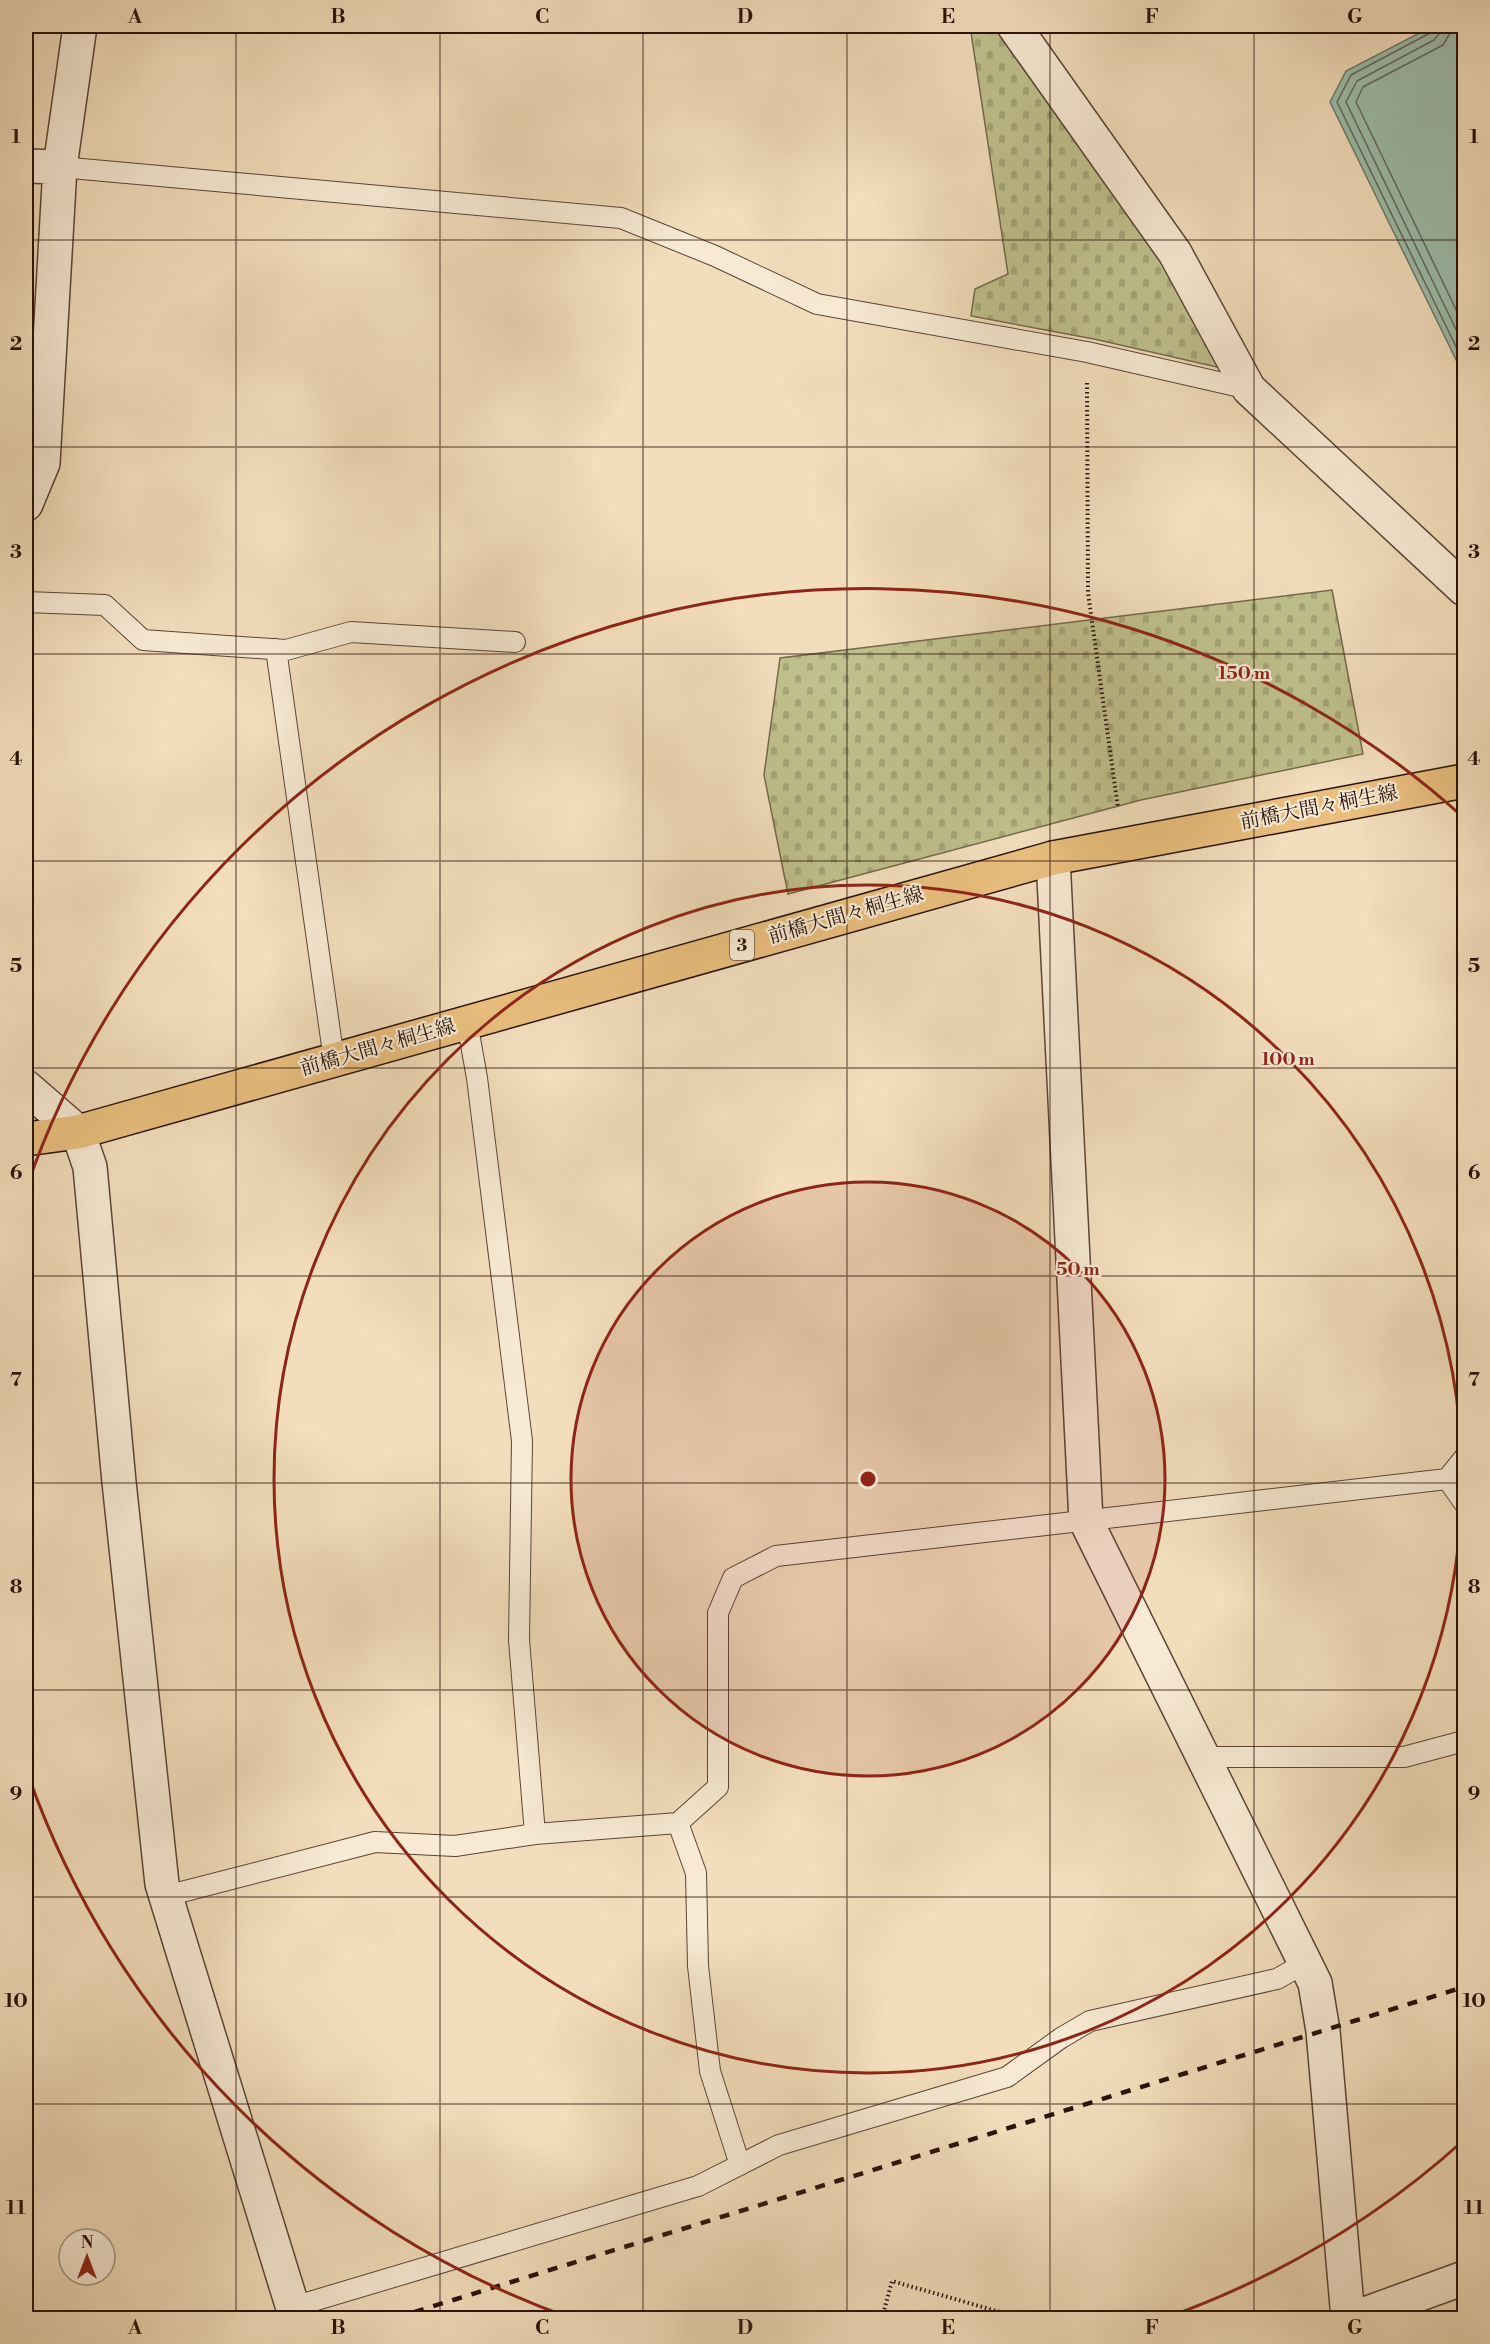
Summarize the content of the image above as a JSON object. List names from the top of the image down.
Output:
{
  "streets": {
    "main road": ["前橋大間々桐生線", "3"]
  },
  "north": "top",
  "grid": {
    "columns": [
      "A",
      "B",
      "C",
      "D",
      "E",
      "F",
      "G"
    ],
    "rows": [
      "1",
      "2",
      "3",
      "4",
      "5",
      "6",
      "7",
      "8",
      "9",
      "10",
      "11"
    ]
  },
  "rings": ["150 m", "100 m", "50 m"]
}
